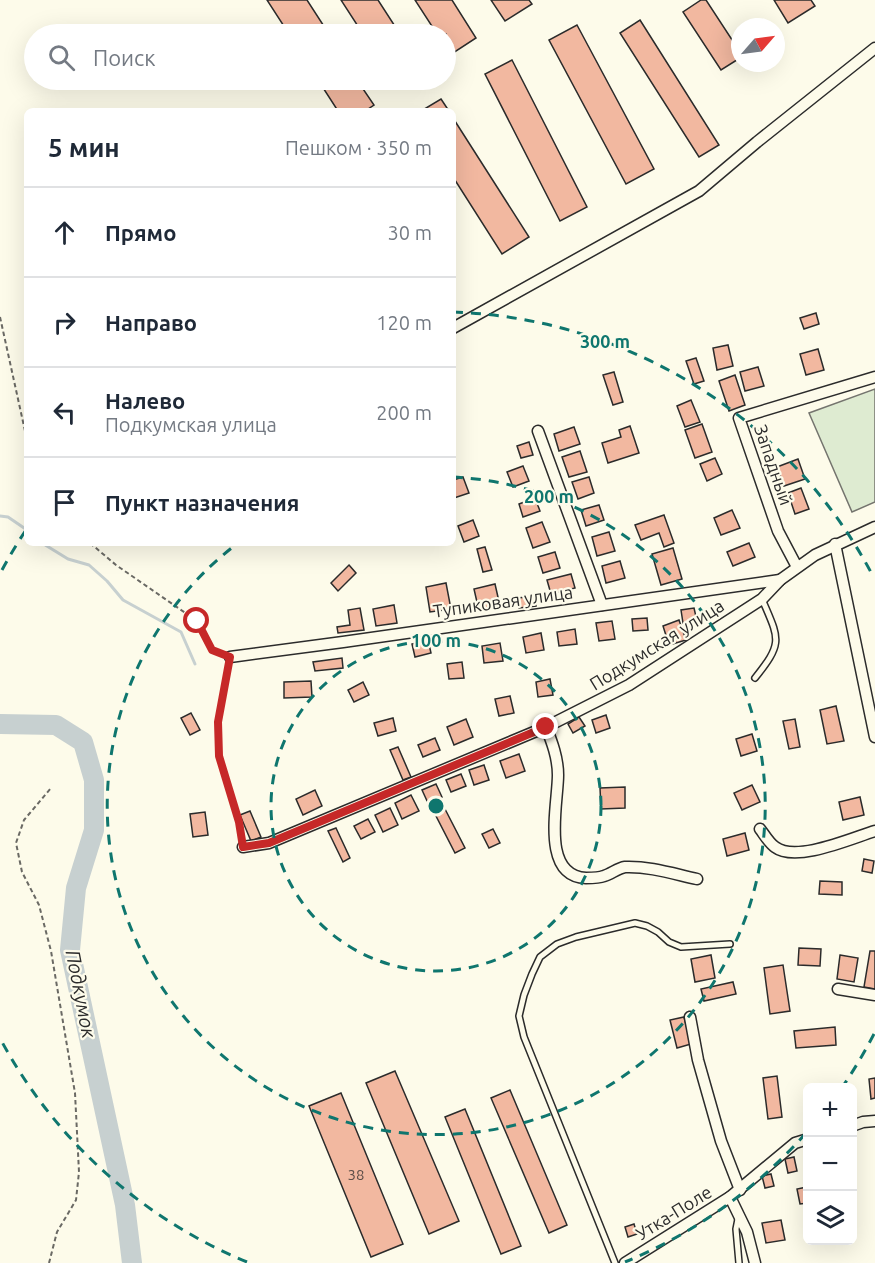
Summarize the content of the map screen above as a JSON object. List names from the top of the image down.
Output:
{
  "streets": {
    "street": [
      "Западный",
      "Тупиковая улица",
      "Подкумская улица",
      "Утка-Поле"
    ]
  },
  "crossings": [
    ["Западный", "Подкумская улица"],
    ["Тупиковая улица", "Подкумская улица"]
  ],
  "water": ["Подкумок"],
  "house_numbers": ["38"],
  "north": "top right",
  "page": {
    "search": "Поиск",
    "heading": ["5 мин", "Пешком · 350 m"],
    "list": [
      ["Прямо", "30 m"],
      ["Направо", "120 m"],
      ["Налево", "Подкумская улица", "200 m"],
      "Пункт назначения"
    ],
    "map_buttons": ["+", "−"]
  },
  "rings": ["300 m", "200 m", "100 m"]
}
